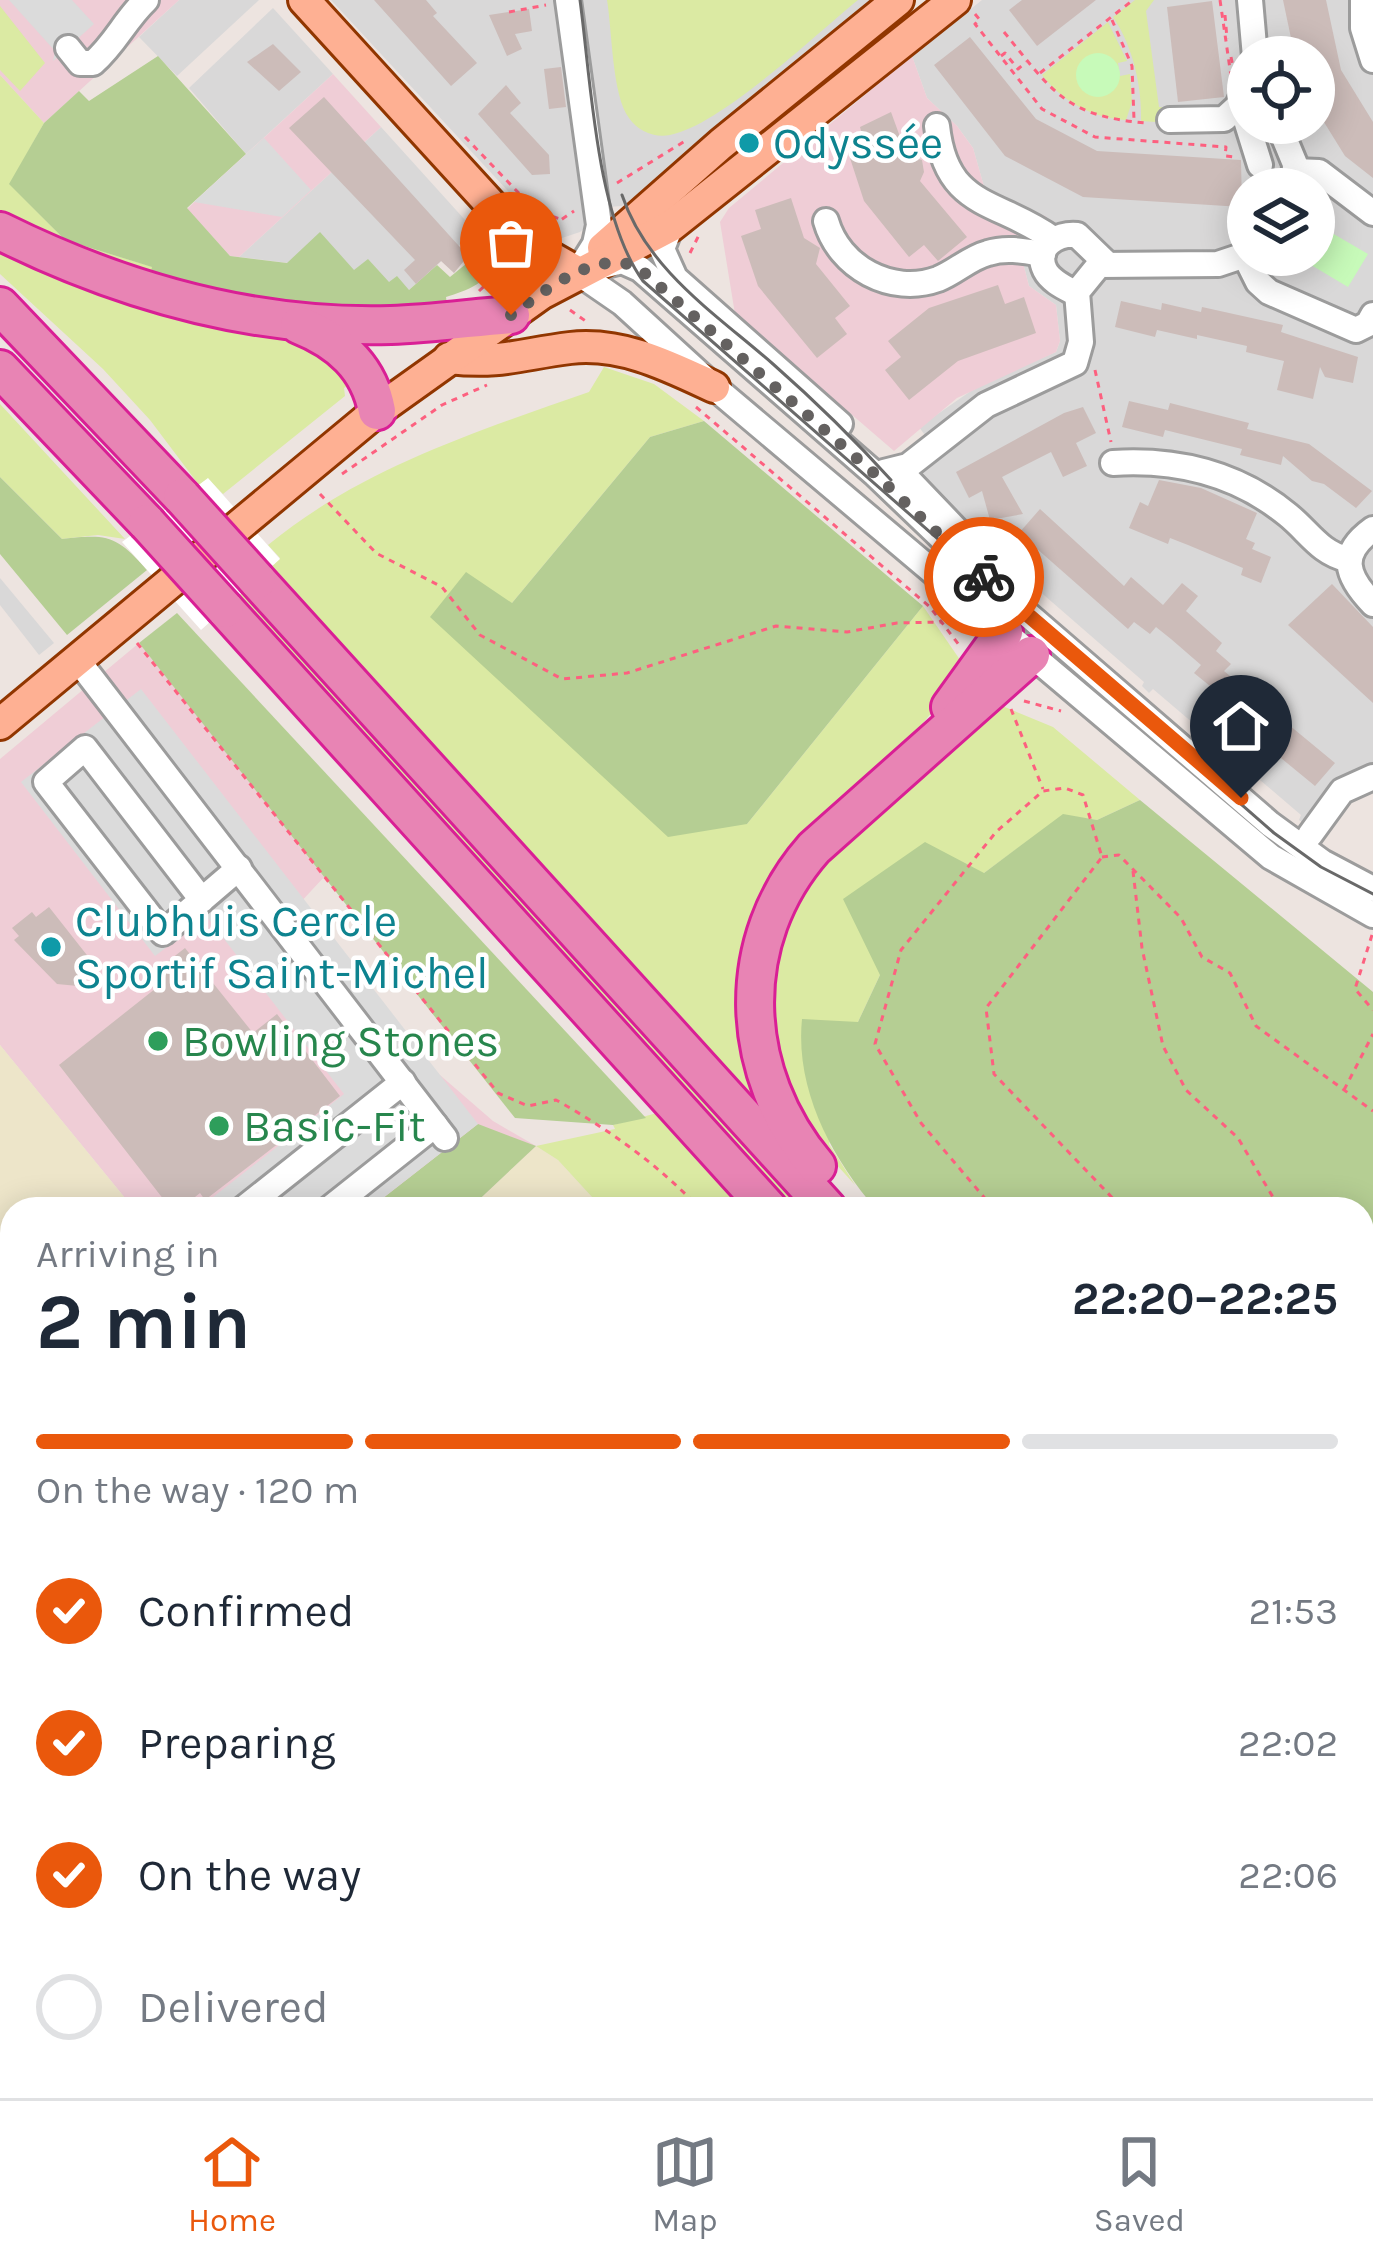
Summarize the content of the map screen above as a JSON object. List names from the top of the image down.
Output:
{
  "places": [
    "Odyssée",
    "Clubhuis Cercle Sportif Saint-Michel",
    "Bowling Stones",
    "Basic-Fit"
  ],
  "page": {
    "heading": ["2 min", "Arriving in", "22:20–22:25"],
    "bar": "On the way · 120 m",
    "list": [
      ["Confirmed", "21:53"],
      ["Preparing", "22:02"],
      ["On the way", "22:06"],
      "Delivered"
    ],
    "tabs": ["Home", "Map", "Saved"]
  }
}
